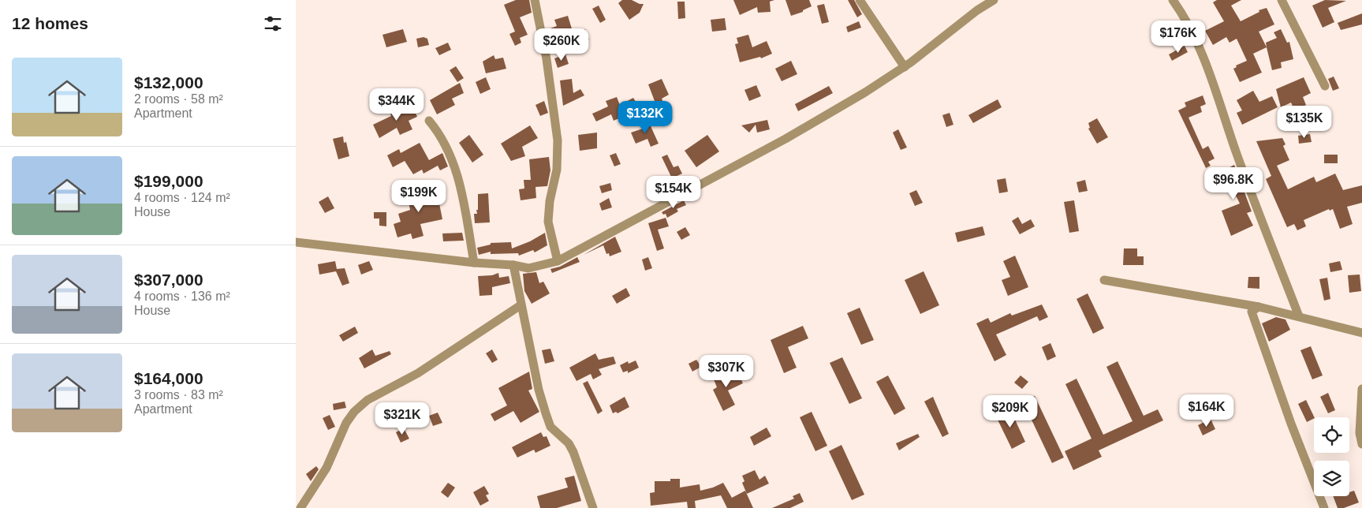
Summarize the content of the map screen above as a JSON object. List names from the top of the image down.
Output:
{
  "page": {
    "heading": "12 homes",
    "price": [
      "$176K",
      "$260K",
      "$344K",
      "$132K",
      "$135K",
      "$96.8K",
      "$154K",
      "$199K",
      "$307K",
      "$164K",
      "$209K",
      "$321K"
    ],
    "list": [
      {
        "name": "$132,000",
        "note": "2 rooms · 58 m² · Apartment"
      },
      {
        "name": "$199,000",
        "note": "4 rooms · 124 m² · House"
      },
      {
        "name": "$307,000",
        "note": "4 rooms · 136 m² · House"
      },
      {
        "name": "$164,000",
        "note": "3 rooms · 83 m² · Apartment"
      }
    ]
  }
}
